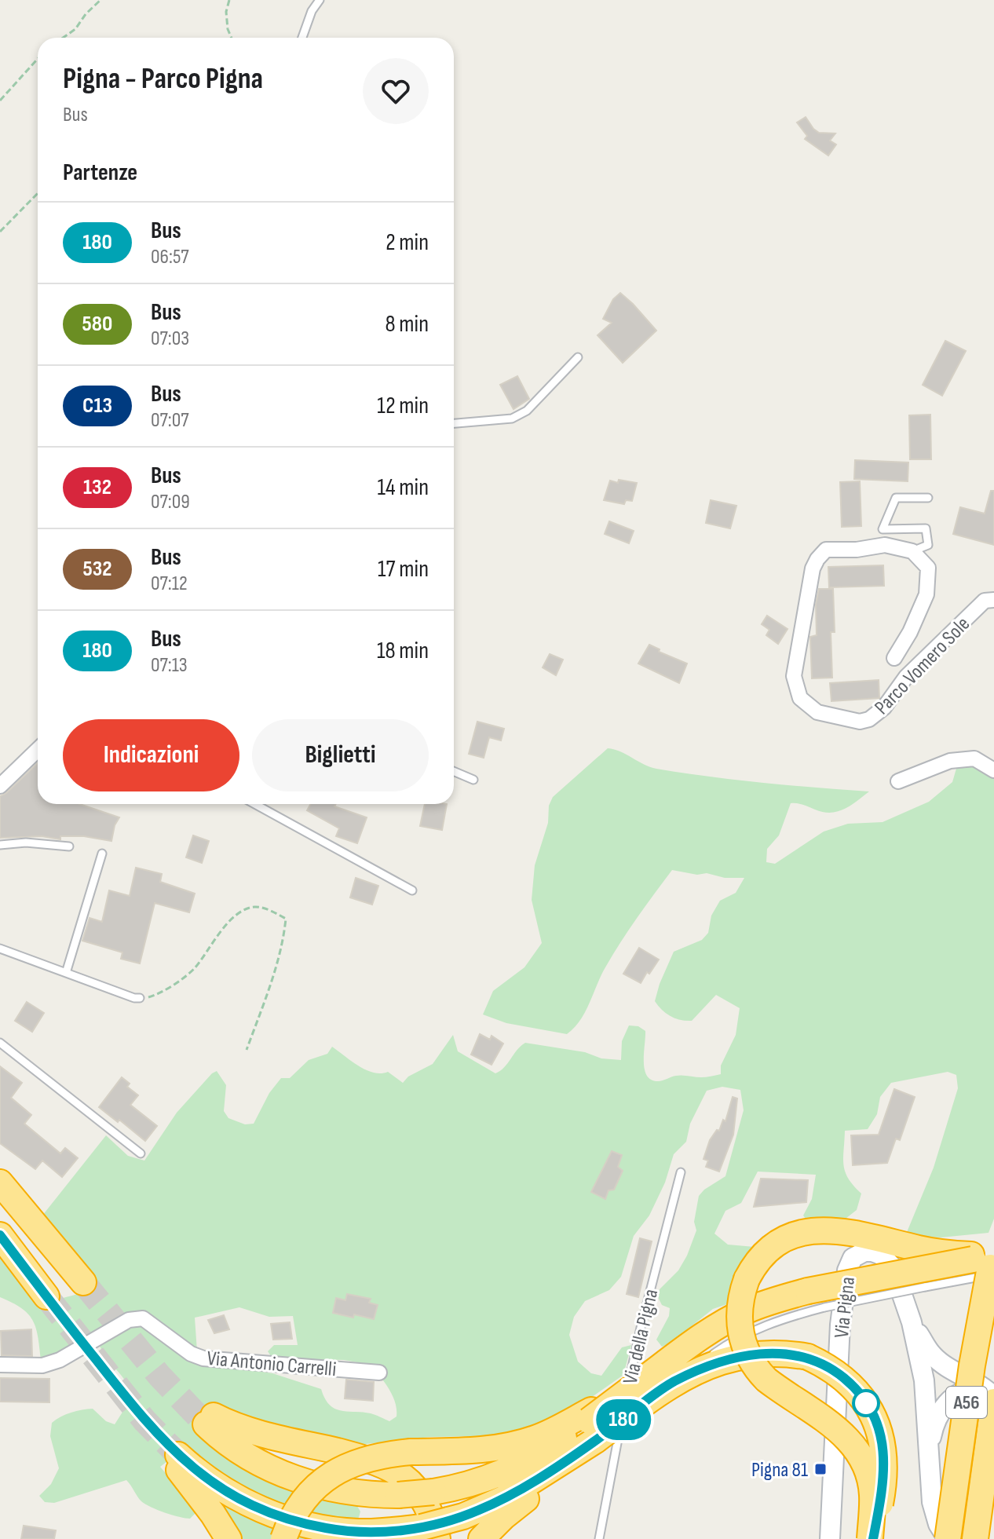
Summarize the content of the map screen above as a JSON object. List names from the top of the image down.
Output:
{
  "streets": {
    "highway": ["A56"],
    "main road": ["Via Pigna"],
    "street": ["Parco Vomero Sole", "Via Antonio Carrelli"],
    "lane": ["Via della Pigna"]
  },
  "crossings": [
    ["Via Pigna", "A56"]
  ],
  "places": {
    "transit": ["Pigna 81"]
  },
  "lines": ["bus line 180"],
  "page": {
    "on_map": "180",
    "heading": [
      ["Pigna - Parco Pigna", "Bus"],
      "Partenze"
    ],
    "list": [
      {
        "mark": "180",
        "name": "Bus",
        "note": "06:57",
        "value": "2 min"
      },
      {
        "mark": "580",
        "name": "Bus",
        "note": "07:03",
        "value": "8 min"
      },
      {
        "mark": "C13",
        "name": "Bus",
        "note": "07:07",
        "value": "12 min"
      },
      {
        "mark": "132",
        "name": "Bus",
        "note": "07:09",
        "value": "14 min"
      },
      {
        "mark": "532",
        "name": "Bus",
        "note": "07:12",
        "value": "17 min"
      },
      {
        "mark": "180",
        "name": "Bus",
        "note": "07:13",
        "value": "18 min"
      }
    ],
    "buttons": ["Indicazioni", "Biglietti"]
  }
}
